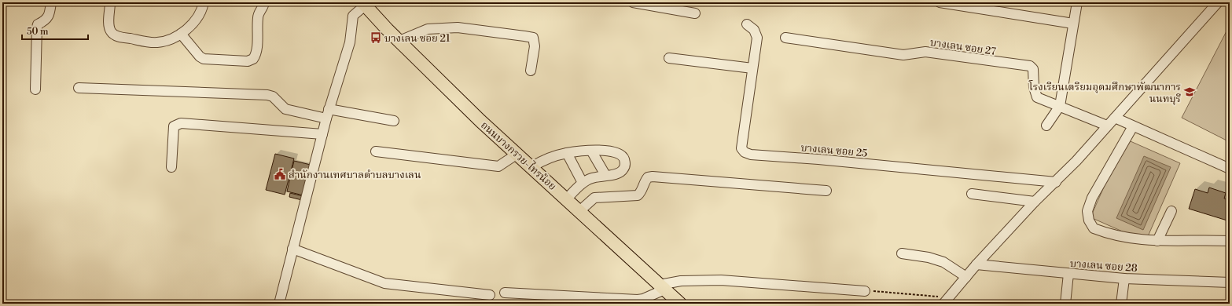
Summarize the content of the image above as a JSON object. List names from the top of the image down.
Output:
{
  "streets": {
    "main road": ["ถนนบางกรวย-ไทรน้อย"],
    "street": ["บางเลน ซอย 27", "บางเลน ซอย 25", "บางเลน ซอย 28"]
  },
  "places": {
    "bus stop": ["บางเลน ซอย 21"],
    "school or university": ["โรงเรียนเตรียมอุดมศึกษาพัฒนาการ นนทบุรี"],
    "public building": ["สำนักงานเทศบาลตำบลบางเลน"]
  },
  "scale_bar": "50 m"
}
